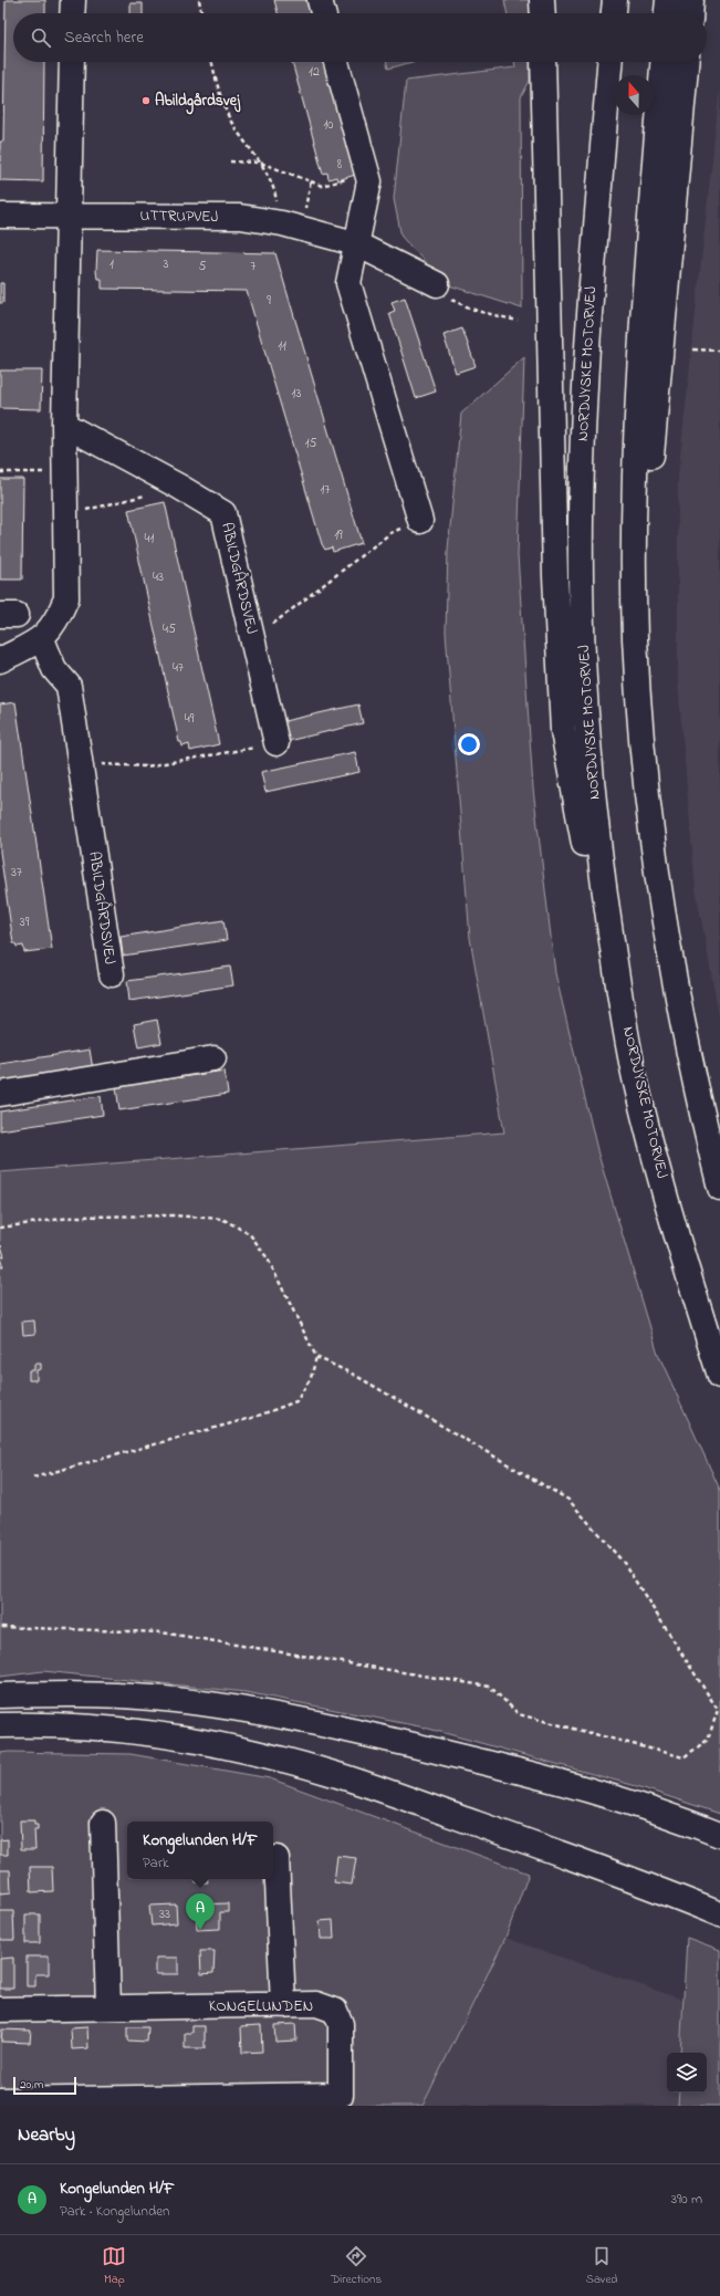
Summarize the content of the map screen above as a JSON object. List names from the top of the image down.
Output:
{
  "streets": {
    "main road": [
      "UTTRUPVEJ",
      "NORDJYSKE MOTORVEJ",
      "ABILDGÅRDSVEJ",
      "KONGELUNDEN"
    ]
  },
  "places": ["Abildgårdsvej"],
  "house_numbers": [
    "12",
    "10",
    "8",
    "1",
    "3",
    "5",
    "7",
    "9",
    "11",
    "13",
    "15",
    "17",
    "19",
    "41",
    "43",
    "45",
    "47",
    "49",
    "37",
    "39",
    "33"
  ],
  "scale_bar": "20 m",
  "north": "top",
  "page": {
    "search": "Search here",
    "popup": ["Kongelunden H/F", "Park"],
    "pins": "A",
    "scale": "20 m",
    "heading": "Nearby",
    "list": [
      {
        "mark": "A",
        "name": "Kongelunden H/F",
        "note": "Park · Kongelunden",
        "value": "390 m"
      }
    ],
    "nav": ["Map", "Directions", "Saved"]
  }
}
